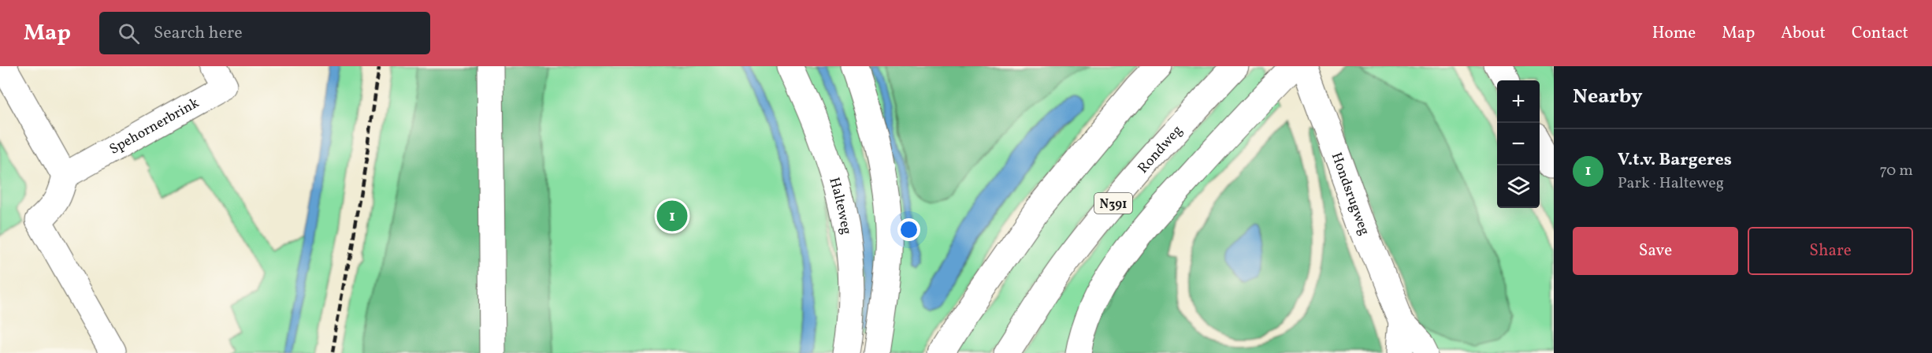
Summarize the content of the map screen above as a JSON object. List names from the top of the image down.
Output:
{
  "streets": {
    "main road": [
      "Spehornerbrink",
      "Rondweg",
      "Hondsrugweg",
      "N391",
      "Halteweg"
    ]
  },
  "page": {
    "header": "Map",
    "search": "Search here",
    "nav": [
      "Home",
      "Map",
      "About",
      "Contact"
    ],
    "heading": "Nearby",
    "map_buttons": ["+", "−"],
    "list": [
      {
        "mark": "1",
        "name": "V.t.v. Bargeres",
        "note": "Park · Halteweg",
        "value": "70 m"
      }
    ],
    "pins": "1",
    "buttons": ["Save", "Share"]
  }
}
